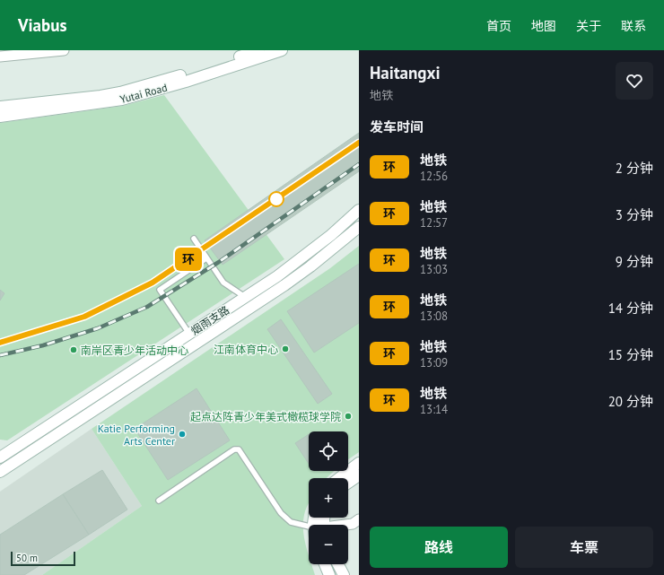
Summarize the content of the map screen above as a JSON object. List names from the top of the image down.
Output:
{
  "streets": {
    "main road": ["Yutai Road", "烟雨支路"]
  },
  "places": [
    "江南体育中心",
    "南岸区青少年活动中心",
    "起点达阵青少年美式橄榄球学院",
    "Katie Performing Arts Center"
  ],
  "lines": ["metro line 环"],
  "scale_bar": "50 m",
  "page": {
    "header": "Viabus",
    "nav": [
      "首页",
      "地图",
      "关于",
      "联系"
    ],
    "on_map": "环",
    "heading": [
      ["Haitangxi", "地铁"],
      "发车时间"
    ],
    "list": [
      {
        "mark": "环",
        "name": "地铁",
        "note": "12:56",
        "value": "2 分钟"
      },
      {
        "mark": "环",
        "name": "地铁",
        "note": "12:57",
        "value": "3 分钟"
      },
      {
        "mark": "环",
        "name": "地铁",
        "note": "13:03",
        "value": "9 分钟"
      },
      {
        "mark": "环",
        "name": "地铁",
        "note": "13:08",
        "value": "14 分钟"
      },
      {
        "mark": "环",
        "name": "地铁",
        "note": "13:09",
        "value": "15 分钟"
      },
      {
        "mark": "环",
        "name": "地铁",
        "note": "13:14",
        "value": "20 分钟"
      }
    ],
    "map_buttons": ["+", "−"],
    "buttons": ["路线", "车票"],
    "scale": "50 m"
  }
}
